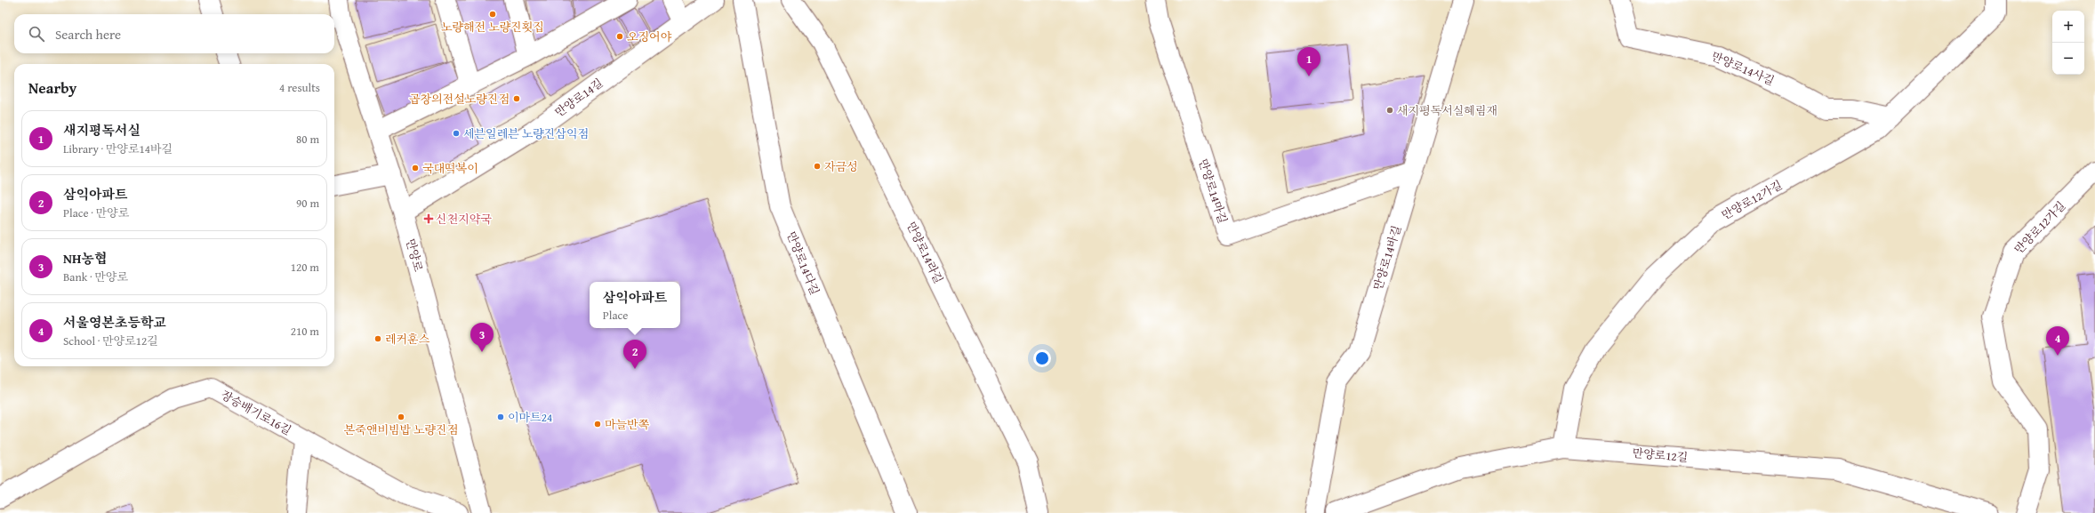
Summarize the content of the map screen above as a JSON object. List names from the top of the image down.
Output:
{
  "streets": {
    "street": [
      "만양로14사길",
      "만양로14길",
      "만양로14마길",
      "만양로12가길",
      "만양로14라길",
      "만양로",
      "만양로14바길",
      "만양로14다길",
      "장승배기로16길",
      "만양로12길"
    ]
  },
  "crossings": [
    ["만양로14사길", "만양로12가길"],
    ["만양로14길", "만양로"],
    ["만양로14마길", "만양로14바길"],
    ["만양로12가길", "만양로12길"]
  ],
  "places": {
    "other": [
      "노량해전 노량진횟집",
      "오징어야",
      "곱창의전설노량진점",
      "새지평독서실혜림재",
      "세븐일레븐 노량진삼익점",
      "자금성",
      "국대떡복이",
      "레커훈스",
      "본죽앤비빔밥 노량진점",
      "이마트24",
      "마늘반쪽"
    ],
    "health": ["신천지약국"]
  },
  "page": {
    "map_buttons": ["+", "−"],
    "search": "Search here",
    "pins": [
      "1",
      "3",
      "4",
      "2"
    ],
    "heading": ["Nearby", "4 results"],
    "list": [
      {
        "mark": "1",
        "name": "새지평독서실",
        "note": "Library · 만양로14바길",
        "value": "80 m"
      },
      {
        "mark": "2",
        "name": "삼익아파트",
        "note": "Place · 만양로",
        "value": "90 m"
      },
      {
        "mark": "3",
        "name": "NH농협",
        "note": "Bank · 만양로",
        "value": "120 m"
      },
      {
        "mark": "4",
        "name": "서울영본초등학교",
        "note": "School · 만양로12길",
        "value": "210 m"
      }
    ],
    "popup": ["삼익아파트", "Place"]
  }
}
